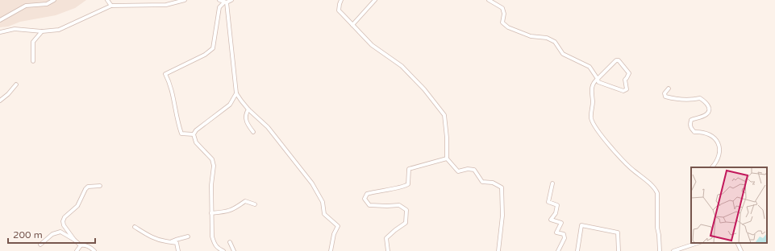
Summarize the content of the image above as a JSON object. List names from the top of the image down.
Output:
{
  "scale_bar": "200 m"
}
